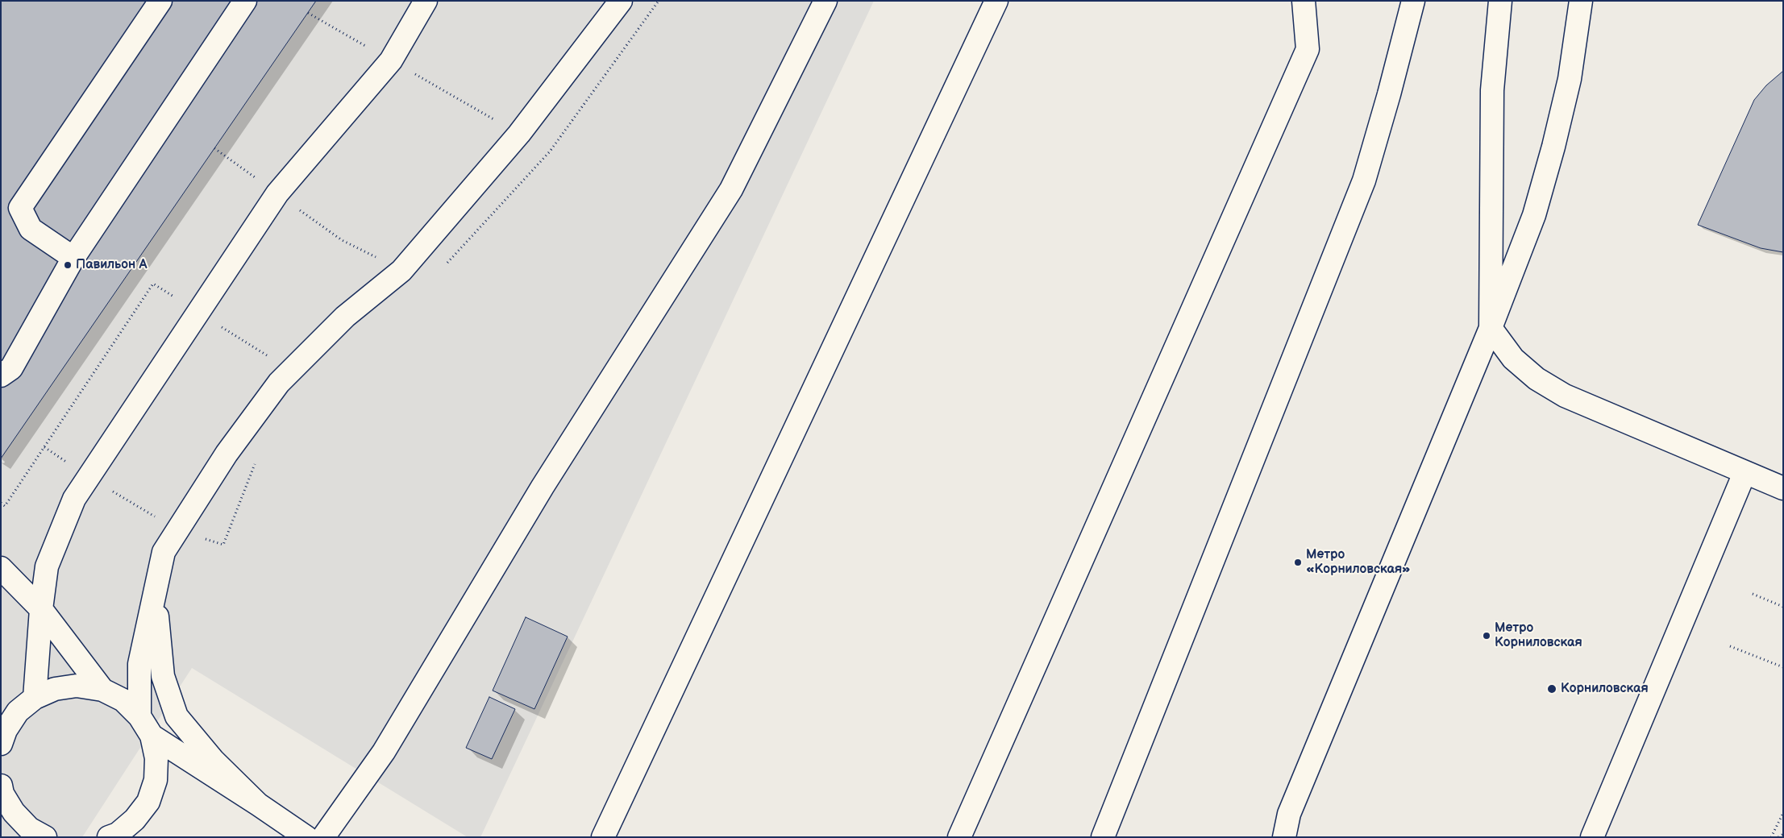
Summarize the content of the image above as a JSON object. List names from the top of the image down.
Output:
{
  "places": [
    "Павильон А",
    "Метро «Корниловская»",
    "Метро Корниловская",
    "Корниловская"
  ]
}
